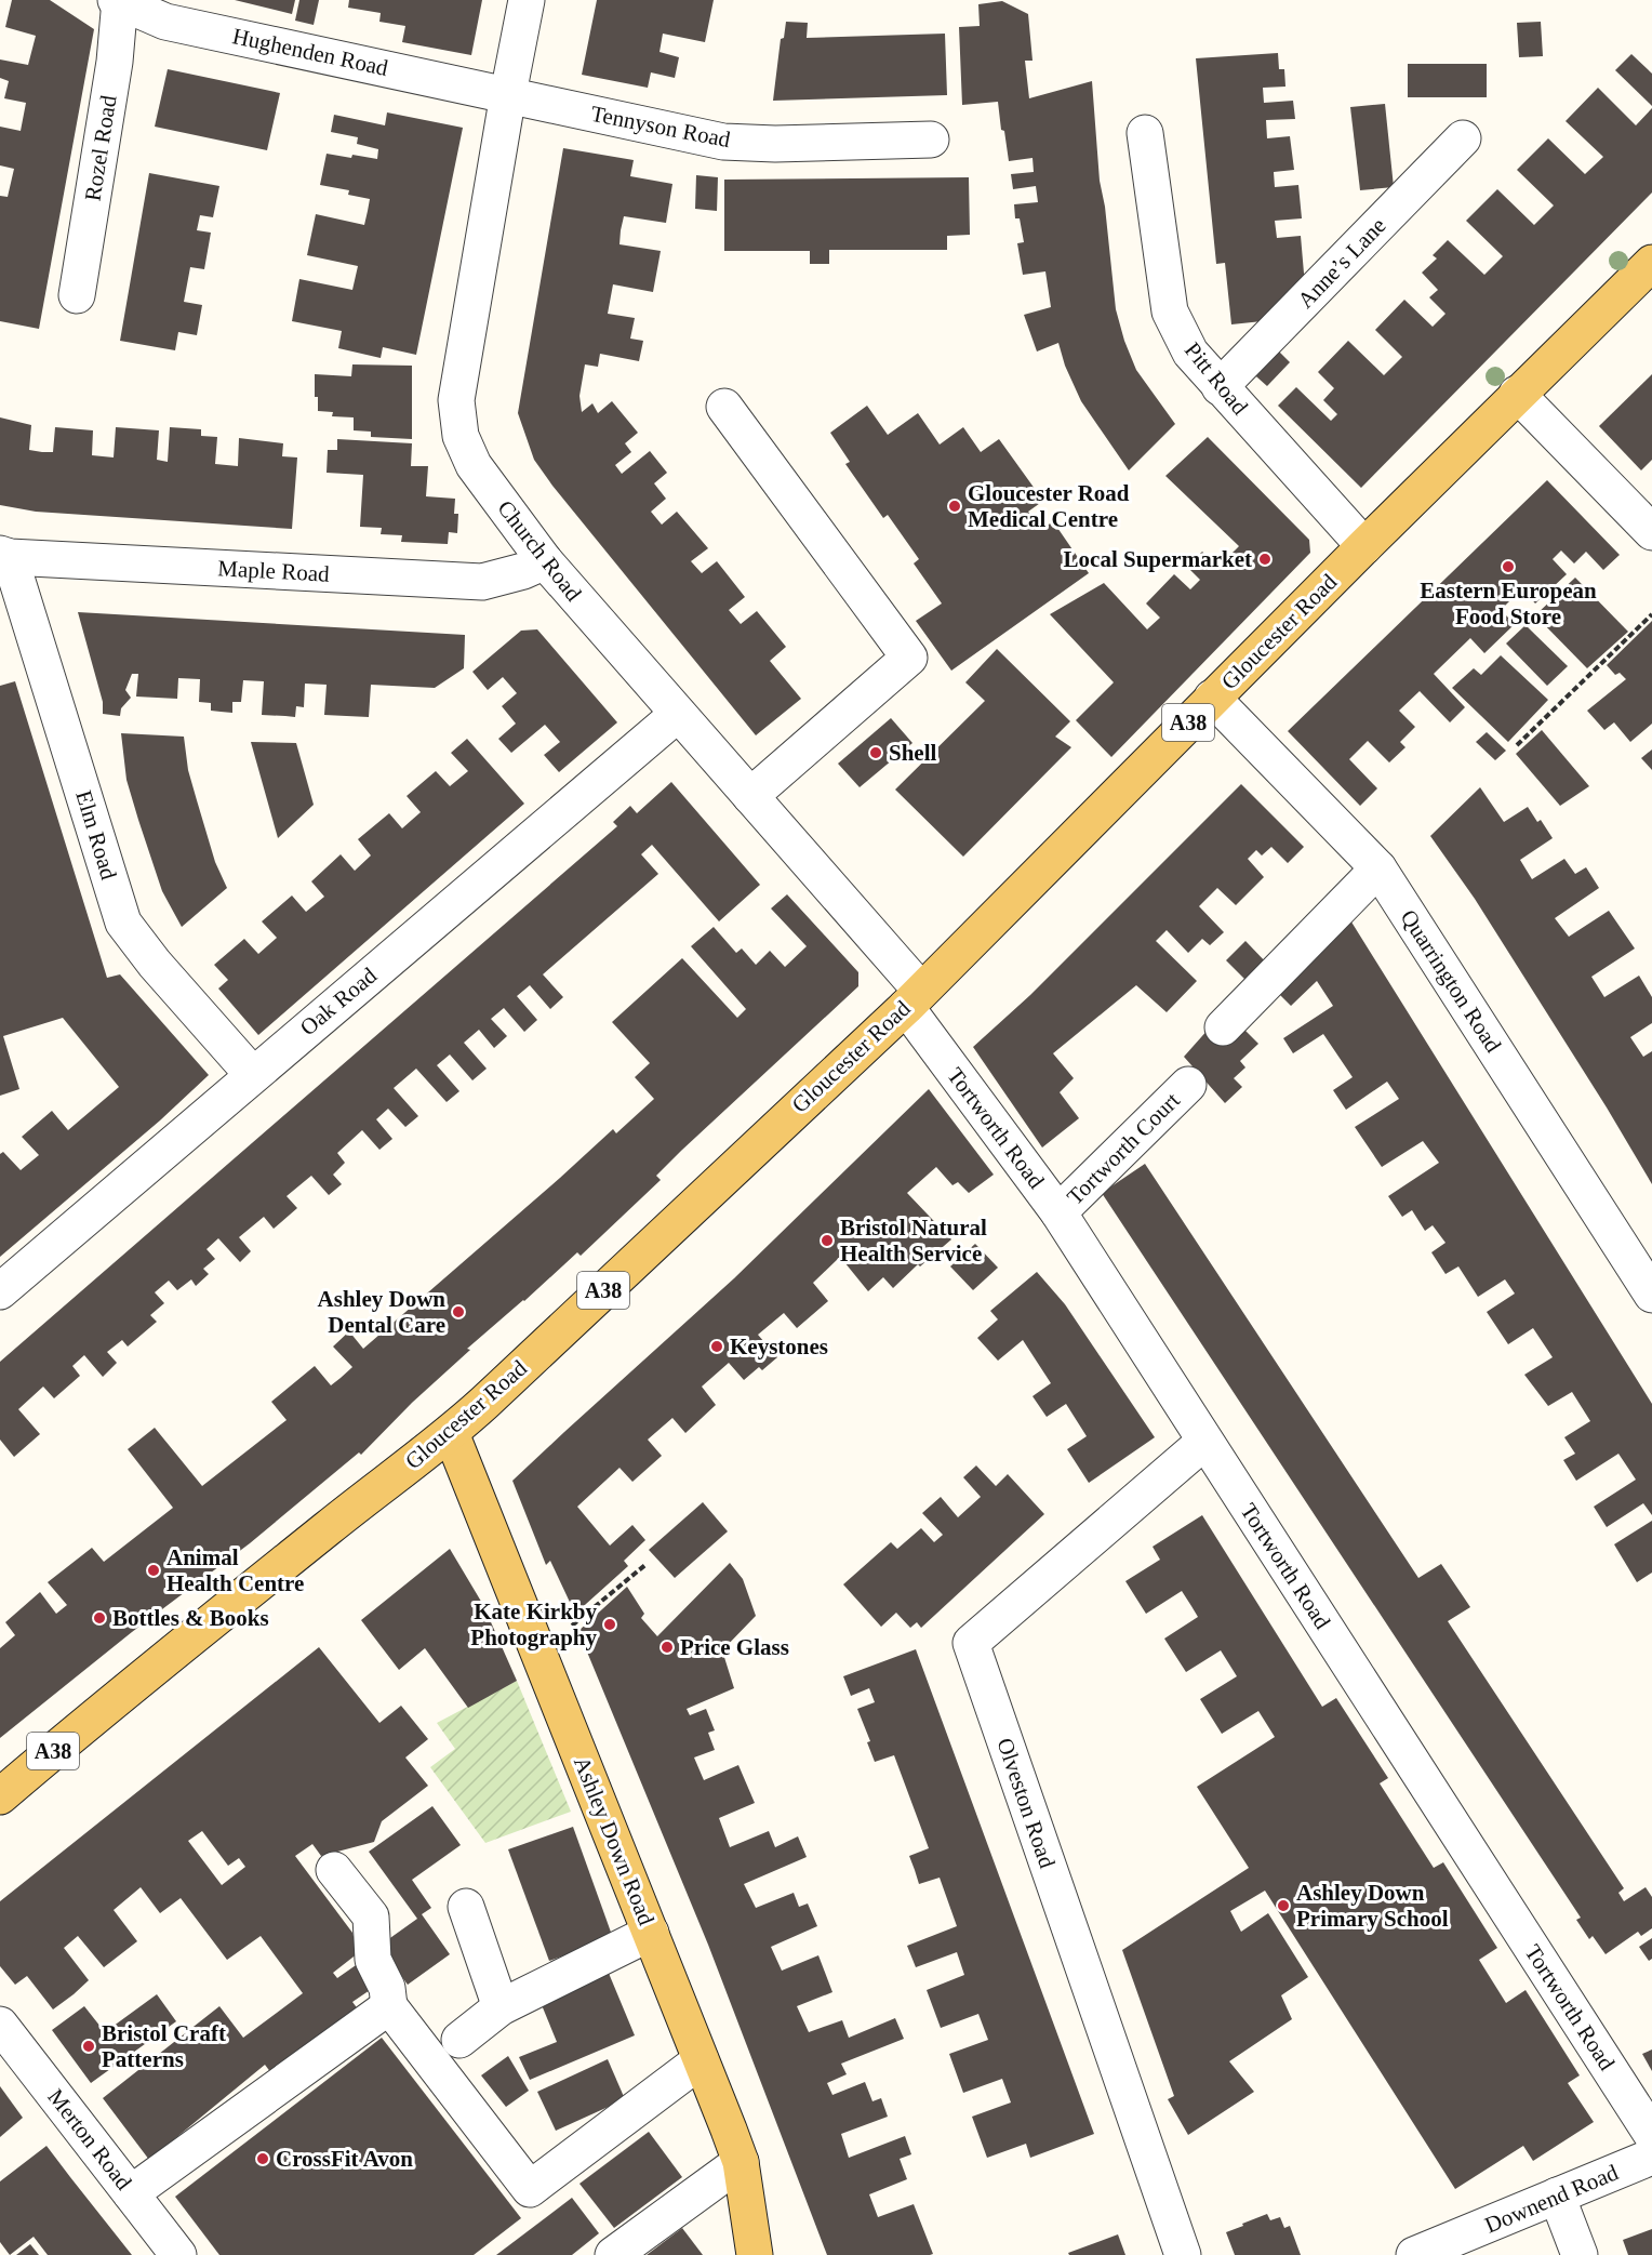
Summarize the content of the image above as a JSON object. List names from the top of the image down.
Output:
{
  "streets": {
    "main road": ["Gloucester Road", "A38", "Ashley Down Road"],
    "street": [
      "Hughenden Road",
      "Tennyson Road",
      "Rozel Road",
      "Anne’s Lane",
      "Pitt Road",
      "Church Road",
      "Maple Road",
      "Elm Road",
      "Quarrington Road",
      "Oak Road",
      "Tortworth Road",
      "Tortworth Court",
      "Olveston Road",
      "Merton Road",
      "Downend Road"
    ]
  },
  "crossings": [
    ["Hughenden Road", "Tennyson Road"],
    ["Hughenden Road", "Rozel Road"],
    ["Hughenden Road", "Church Road"],
    ["Tennyson Road", "Church Road"],
    ["Anne’s Lane", "Pitt Road"],
    ["Pitt Road", "Gloucester Road"],
    ["Church Road", "Maple Road"],
    ["Church Road", "Gloucester Road"],
    ["Church Road", "Oak Road"],
    ["Church Road", "Tortworth Road"],
    ["Maple Road", "Elm Road"],
    ["Gloucester Road", "Quarrington Road"],
    ["Gloucester Road", "Tortworth Road"],
    ["Gloucester Road", "Ashley Down Road"],
    ["Elm Road", "Oak Road"],
    ["Tortworth Road", "Tortworth Court"],
    ["Tortworth Road", "Olveston Road"]
  ],
  "places": [
    "Gloucester Road Medical Centre",
    "Local Supermarket",
    "Eastern European Food Store",
    "Shell",
    "Bristol Natural Health Service",
    "Ashley Down Dental Care",
    "Keystones",
    "Animal Health Centre",
    "Bottles & Books",
    "Kate Kirkby Photography",
    "Price Glass",
    "Ashley Down Primary School",
    "Bristol Craft Patterns",
    "CrossFit Avon"
  ]
}
